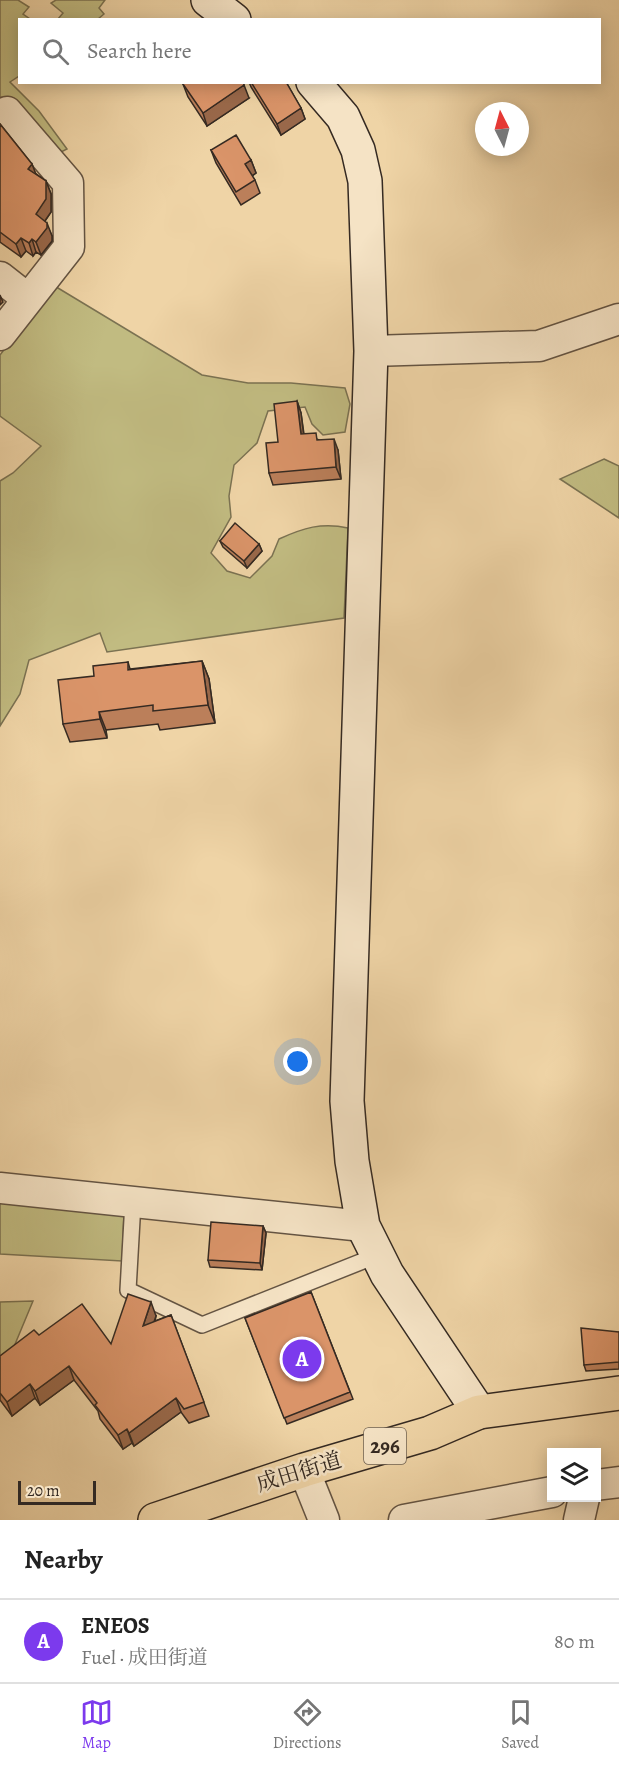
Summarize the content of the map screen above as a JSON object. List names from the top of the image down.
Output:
{
  "streets": {
    "highway": ["296", "成田街道"]
  },
  "scale_bar": "20 m",
  "north": "top",
  "page": {
    "search": "Search here",
    "pins": "A",
    "scale": "20 m",
    "heading": "Nearby",
    "list": [
      {
        "mark": "A",
        "name": "ENEOS",
        "note": "Fuel · 成田街道",
        "value": "80 m"
      }
    ],
    "nav": ["Map", "Directions", "Saved"]
  }
}
